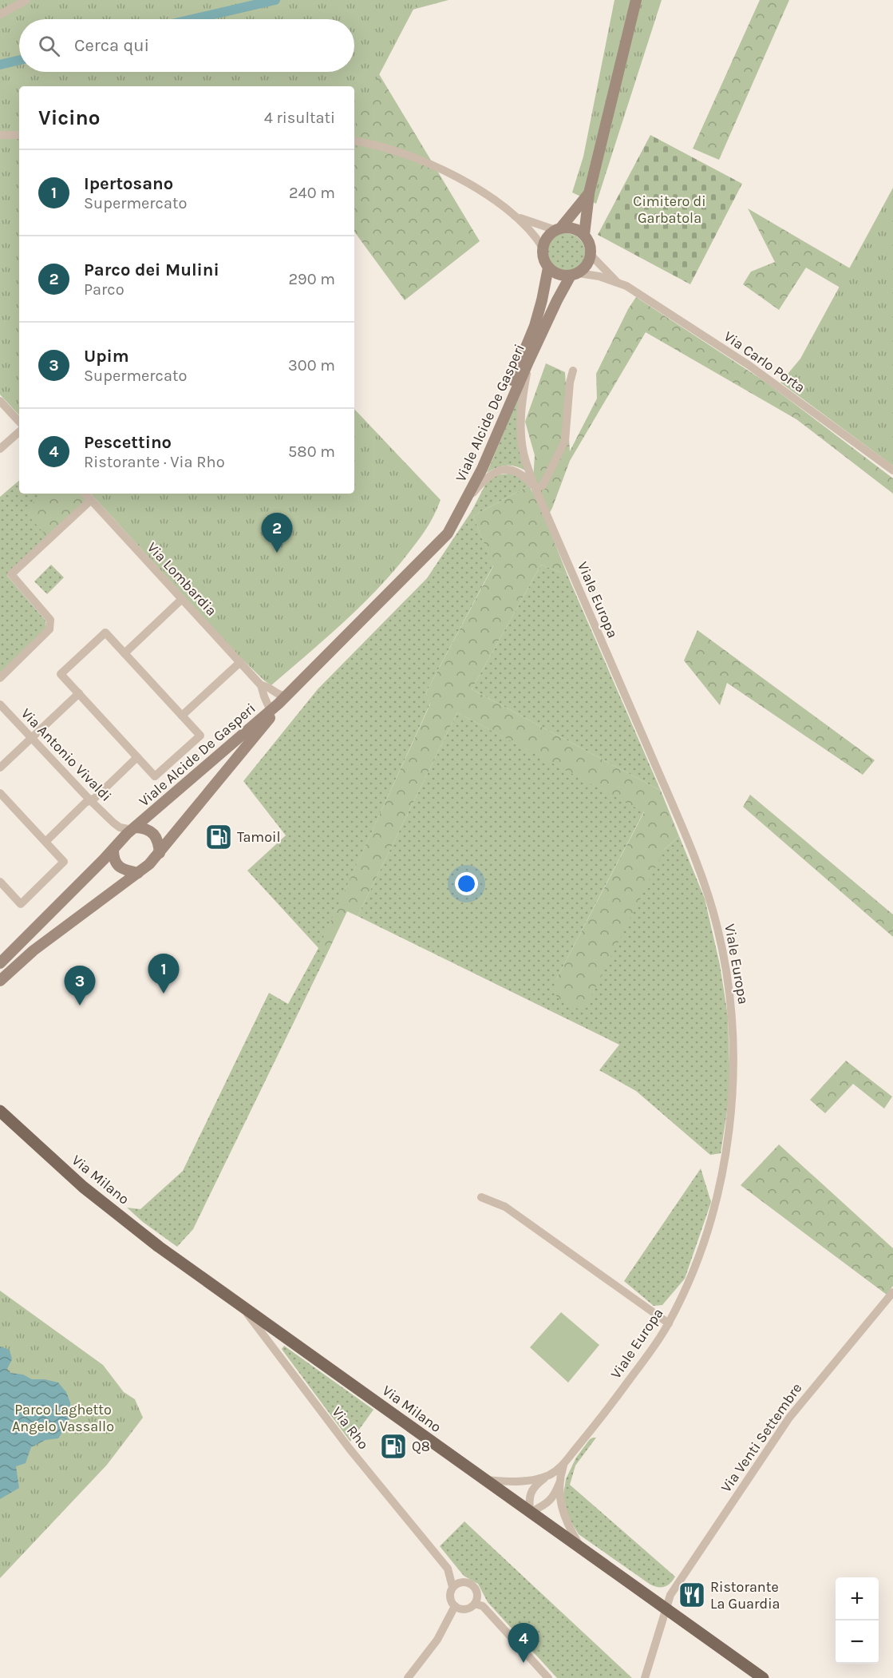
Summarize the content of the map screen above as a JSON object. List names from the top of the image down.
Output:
{
  "streets": {
    "main road": ["Via Milano"],
    "street": [
      "Via Carlo Porta",
      "Viale Alcide De Gasperi",
      "Via Lombardia",
      "Viale Europa",
      "Via Antonio Vivaldi",
      "Via Rho",
      "Via Venti Settembre"
    ]
  },
  "crossings": [
    ["Viale Alcide De Gasperi", "Via Lombardia"],
    ["Viale Alcide De Gasperi", "Viale Europa"],
    ["Viale Alcide De Gasperi", "Via Antonio Vivaldi"],
    ["Viale Europa", "Via Milano"],
    ["Via Milano", "Via Rho"],
    ["Via Milano", "Via Venti Settembre"]
  ],
  "parks": ["Cimitero di Garbatola", "Parco Laghetto Angelo Vassallo"],
  "places": {
    "fuel station": ["Tamoil", "Q8"],
    "restaurant": ["Ristorante La Guardia"]
  },
  "page": {
    "search": "Cerca qui",
    "heading": ["Vicino", "4 risultati"],
    "list": [
      {
        "mark": "1",
        "name": "Ipertosano",
        "note": "Supermercato",
        "value": "240 m"
      },
      {
        "mark": "2",
        "name": "Parco dei Mulini",
        "note": "Parco",
        "value": "290 m"
      },
      {
        "mark": "3",
        "name": "Upim",
        "note": "Supermercato",
        "value": "300 m"
      },
      {
        "mark": "4",
        "name": "Pescettino",
        "note": "Ristorante · Via Rho",
        "value": "580 m"
      }
    ],
    "pins": [
      "2",
      "1",
      "3",
      "4"
    ],
    "map_buttons": ["+", "−"]
  }
}
